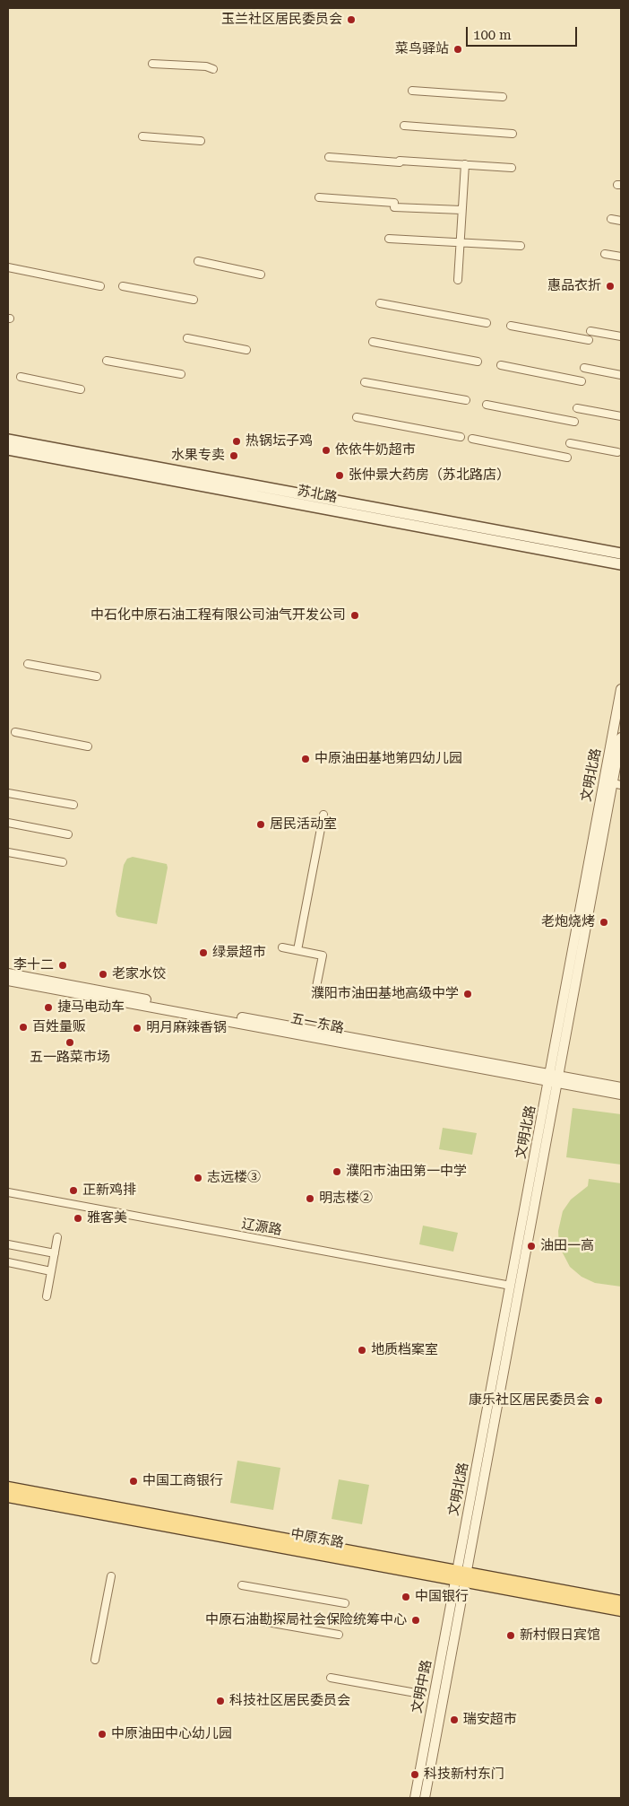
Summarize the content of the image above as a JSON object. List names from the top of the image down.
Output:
{
  "streets": {
    "main road": ["苏北路", "中原东路"],
    "street": [
      "文明北路",
      "五一东路",
      "辽源路",
      "文明中路"
    ]
  },
  "crossings": [
    ["文明北路", "五一东路"],
    ["文明北路", "辽源路"],
    ["文明北路", "中原东路"],
    ["文明北路", "文明中路"],
    ["中原东路", "文明中路"]
  ],
  "places": [
    "玉兰社区居民委员会",
    "菜鸟驿站",
    "惠品衣折",
    "热锅坛子鸡",
    "依依牛奶超市",
    "水果专卖",
    "张仲景大药房（苏北路店）",
    "中石化中原石油工程有限公司油气开发公司",
    "中原油田基地第四幼儿园",
    "居民活动室",
    "老炮烧烤",
    "绿景超市",
    "李十二",
    "老家水饺",
    "濮阳市油田基地高级中学",
    "捷马电动车",
    "百姓量贩",
    "明月麻辣香锅",
    "五一路菜市场",
    "濮阳市油田第一中学",
    "志远楼③",
    "正新鸡排",
    "明志楼②",
    "雅客美",
    "油田一高",
    "地质档案室",
    "康乐社区居民委员会",
    "中国工商银行",
    "中国银行",
    "中原石油勘探局社会保险统筹中心",
    "新村假日宾馆",
    "科技社区居民委员会",
    "瑞安超市",
    "中原油田中心幼儿园",
    "科技新村东门"
  ],
  "scale_bar": "100 m"
}
